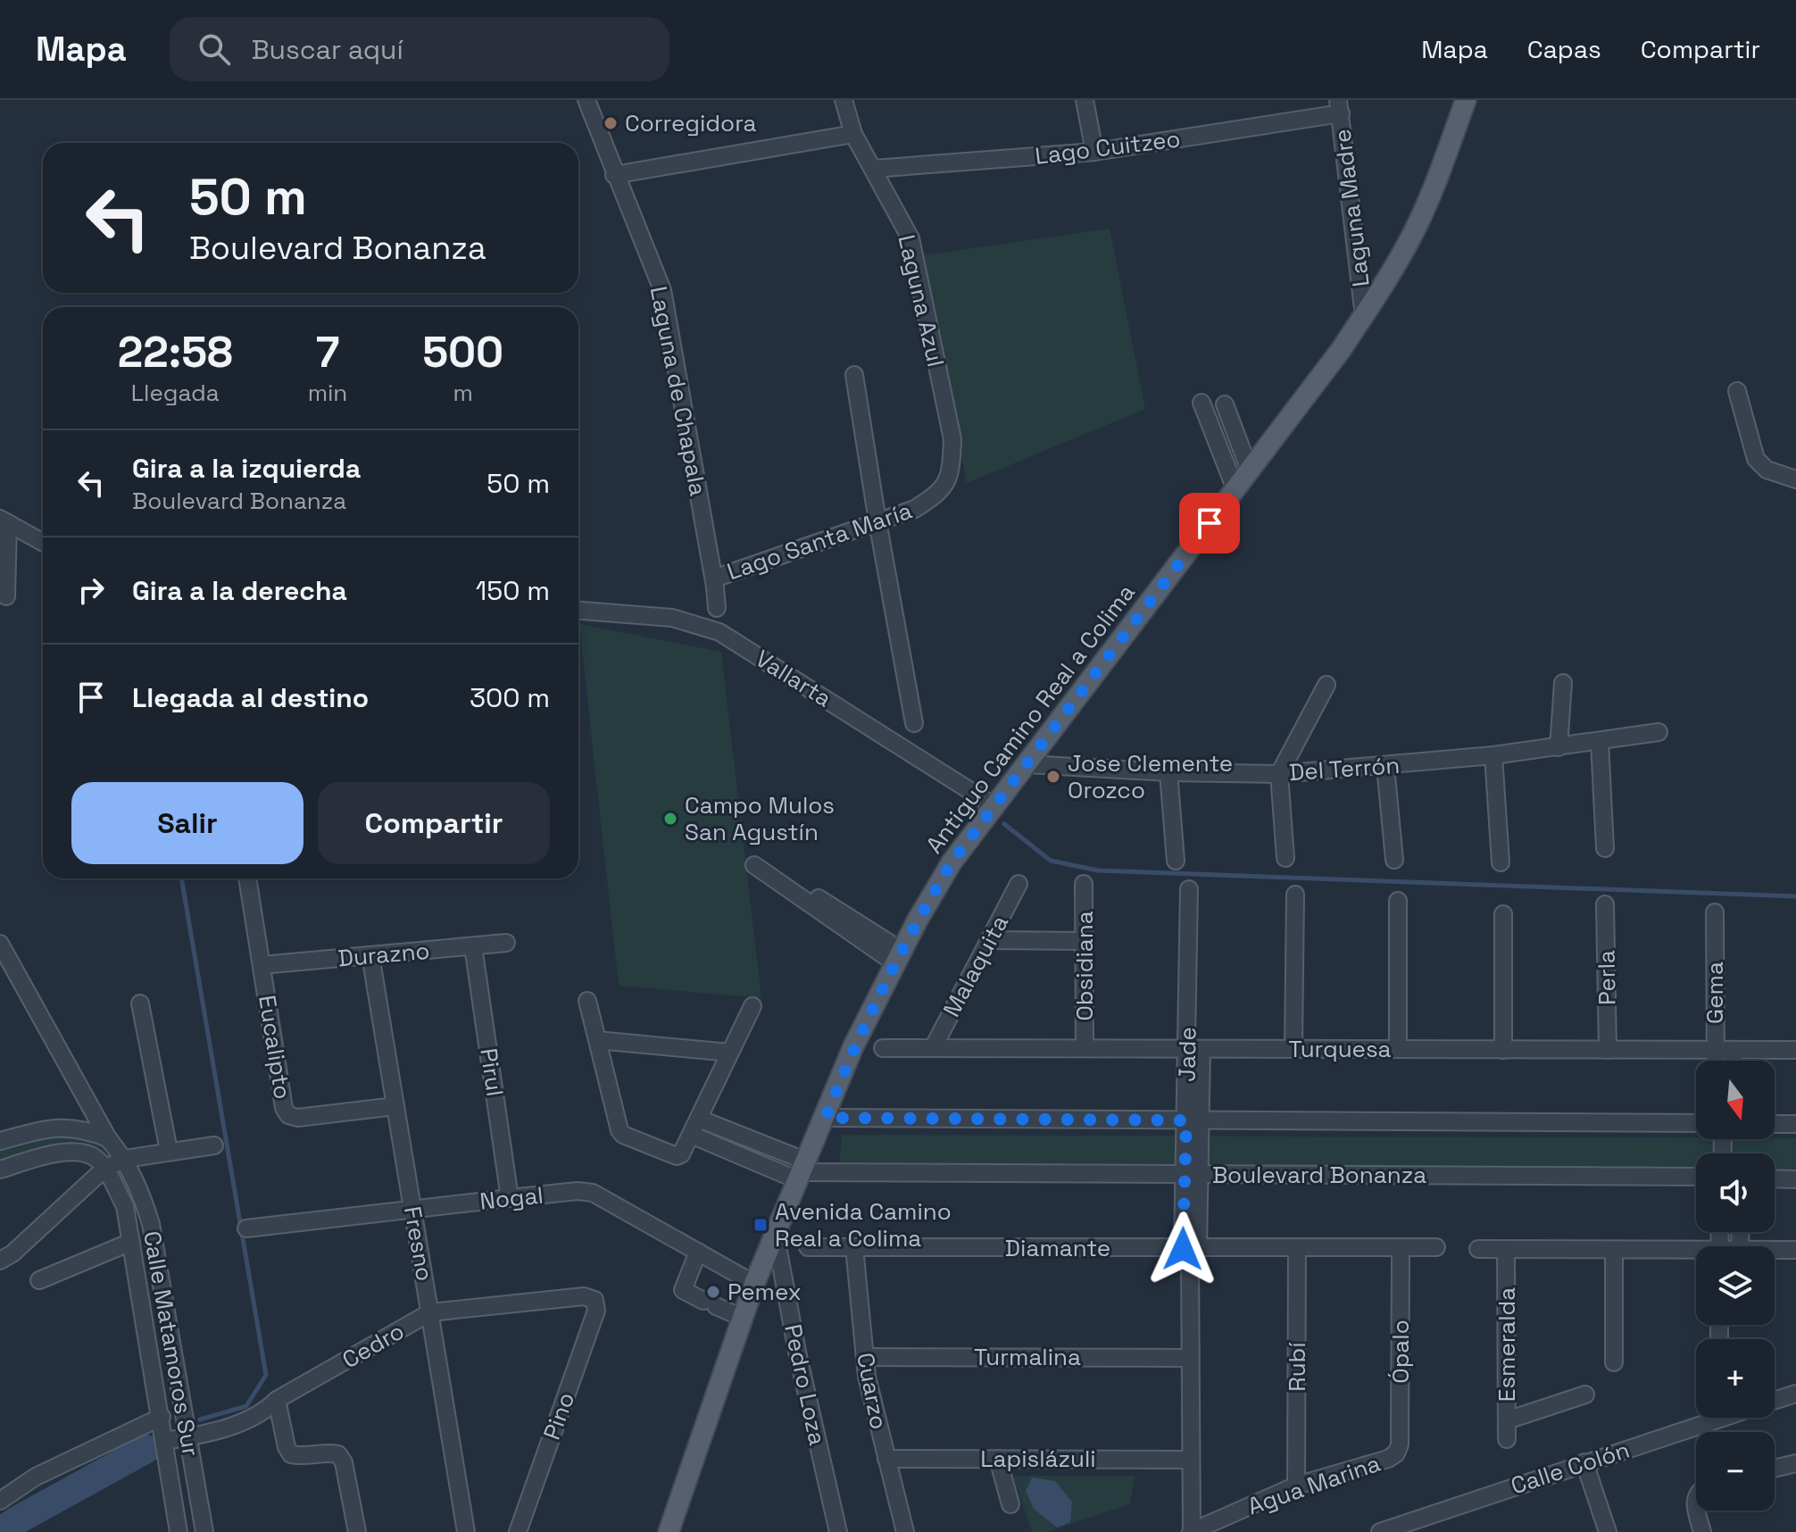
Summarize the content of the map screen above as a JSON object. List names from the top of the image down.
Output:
{
  "streets": {
    "main road": ["Antiguo Camino Real a Colima"],
    "street": [
      "Lago Cuitzeo",
      "Laguna Madre",
      "Laguna Azul",
      "Laguna de Chapala",
      "Lago Santa María",
      "Vallarta",
      "Del Terrón",
      "Durazno",
      "Malaquita",
      "Obsidiana",
      "Perla",
      "Gema",
      "Eucalipto",
      "Turquesa",
      "Jade",
      "Pirul",
      "Boulevard Bonanza",
      "Nogal",
      "Fresno",
      "Diamante",
      "Calle Matamoros Sur",
      "Esmeralda",
      "Cedro",
      "Ópalo",
      "Turmalina",
      "Rubí",
      "Pedro Loza",
      "Cuarzo",
      "Pino",
      "Lapislázuli",
      "Calle Colón",
      "Agua Marina"
    ]
  },
  "crossings": [
    ["Lago Cuitzeo", "Laguna Madre"],
    ["Lago Cuitzeo", "Laguna Azul"],
    ["Laguna Madre", "Antiguo Camino Real a Colima"],
    ["Laguna Azul", "Lago Santa María"],
    ["Laguna de Chapala", "Lago Santa María"],
    ["Vallarta", "Antiguo Camino Real a Colima"],
    ["Antiguo Camino Real a Colima", "Del Terrón"],
    ["Antiguo Camino Real a Colima", "Boulevard Bonanza"],
    ["Antiguo Camino Real a Colima", "Nogal"],
    ["Antiguo Camino Real a Colima", "Pedro Loza"],
    ["Durazno", "Eucalipto"],
    ["Durazno", "Pirul"],
    ["Durazno", "Fresno"],
    ["Malaquita", "Turquesa"],
    ["Obsidiana", "Turquesa"],
    ["Perla", "Turquesa"],
    ["Gema", "Turquesa"],
    ["Eucalipto", "Fresno"],
    ["Turquesa", "Jade"],
    ["Jade", "Boulevard Bonanza"],
    ["Jade", "Diamante"],
    ["Jade", "Turmalina"],
    ["Jade", "Lapislázuli"],
    ["Jade", "Agua Marina"],
    ["Pirul", "Nogal"],
    ["Nogal", "Fresno"],
    ["Fresno", "Cedro"],
    ["Diamante", "Ópalo"],
    ["Diamante", "Rubí"],
    ["Diamante", "Cuarzo"],
    ["Calle Matamoros Sur", "Cedro"],
    ["Cedro", "Pino"],
    ["Ópalo", "Agua Marina"],
    ["Turmalina", "Cuarzo"],
    ["Rubí", "Agua Marina"],
    ["Cuarzo", "Lapislázuli"]
  ],
  "places": {
    "other": [
      "Corregidora",
      "Jose Clemente Orozco",
      "Campo Mulos San Agustín",
      "Pemex"
    ],
    "transit": ["Avenida Camino Real a Colima"]
  },
  "north": "bottom",
  "page": {
    "header": "Mapa",
    "search": "Buscar aquí",
    "nav": ["Mapa", "Capas", "Compartir"],
    "turn": ["50 m", "Boulevard Bonanza"],
    "eta": [
      "22:58",
      "Llegada",
      "7",
      "min",
      "500",
      "m"
    ],
    "list": [
      {
        "name": "Gira a la izquierda",
        "note": "Boulevard Bonanza",
        "value": "50 m"
      },
      {
        "name": "Gira a la derecha",
        "value": "150 m"
      },
      {
        "name": "Llegada al destino",
        "value": "300 m"
      }
    ],
    "buttons": ["Salir", "Compartir"],
    "map_buttons": ["+", "−"]
  }
}
